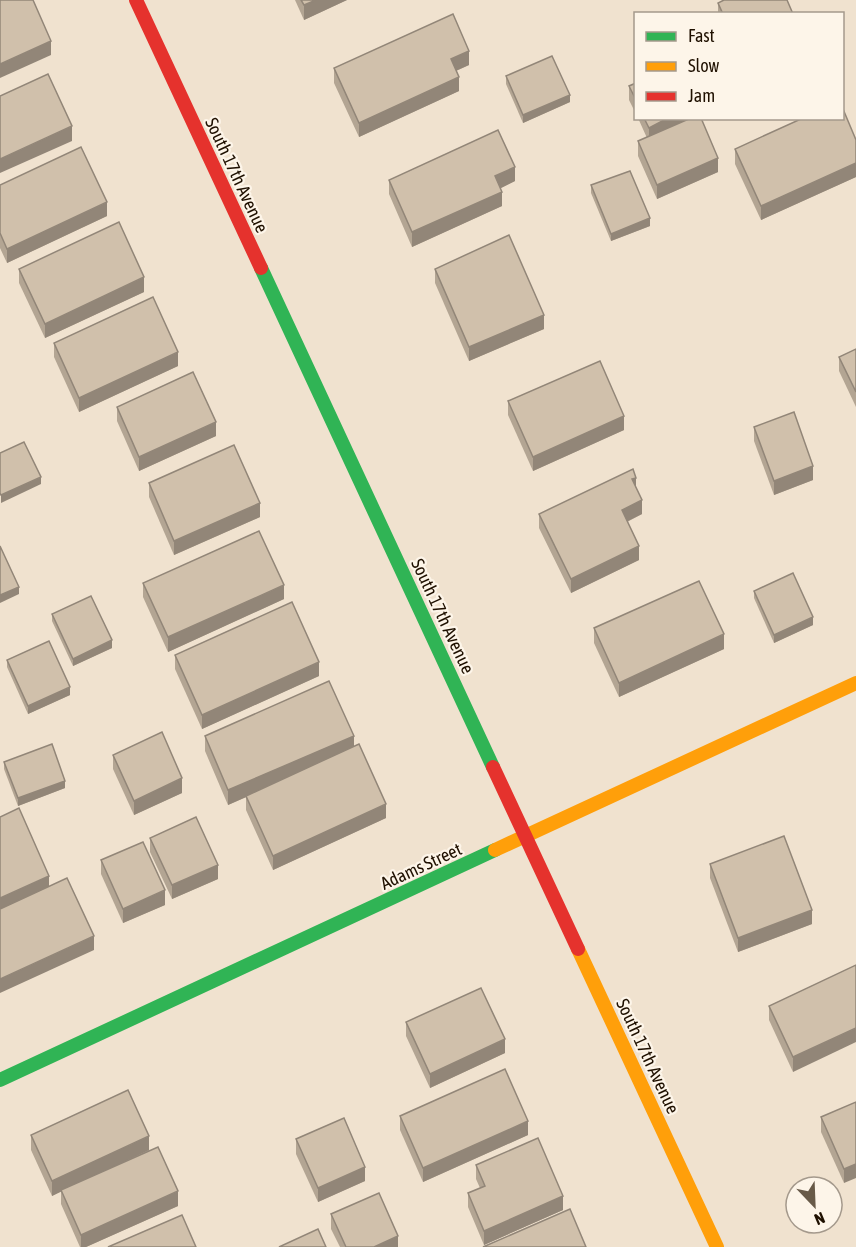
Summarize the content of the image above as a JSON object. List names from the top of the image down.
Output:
{
  "streets": {
    "street": ["South 17th Avenue", "Adams Street"]
  },
  "crossings": [
    ["South 17th Avenue", "Adams Street"]
  ],
  "legend": ["Fast", "Slow", "Jam"],
  "north": "bottom right"
}
